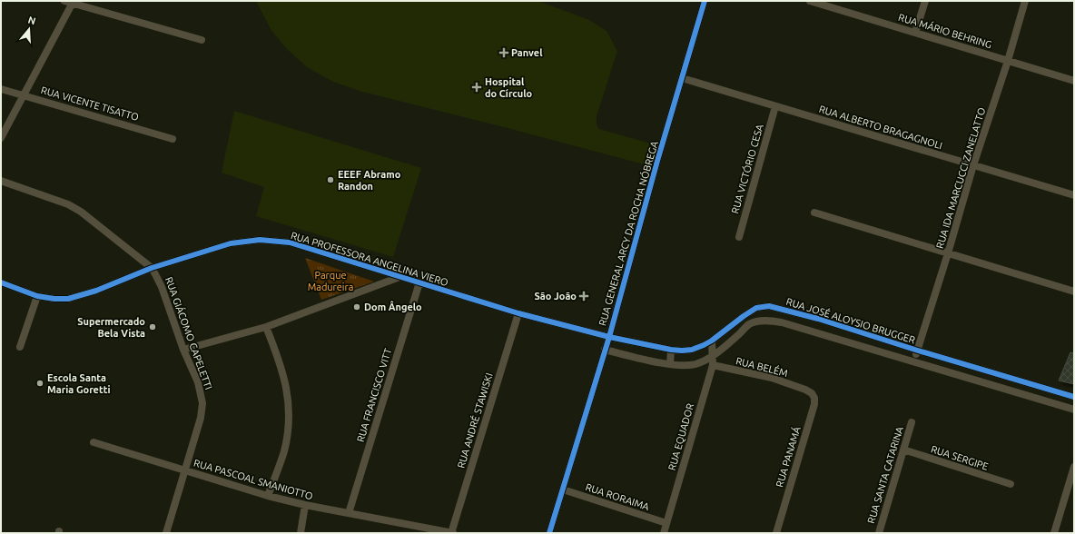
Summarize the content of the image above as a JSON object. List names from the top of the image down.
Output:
{
  "streets": {
    "street": [
      "RUA MÁRIO BEHRING",
      "RUA VICENTE TISATTO",
      "RUA ALBERTO BRAGAGNOLI",
      "RUA VICTÓRIO CESA",
      "RUA IDA MARCUCCI ZANELATTO",
      "RUA GENERAL ARCY DA ROCHA NÓBREGA",
      "RUA PROFESSORA ANGELINA VIERO",
      "RUA JOSÉ ALOYSIO BRUGGER",
      "RUA GIÁCOMO CAPELETTI",
      "RUA BELÉM",
      "RUA FRANCISCO VITT",
      "RUA ANDRÉ STAWISKI",
      "RUA EQUADOR",
      "RUA PANAMÁ",
      "RUA SERGIPE",
      "RUA SANTA CATARINA",
      "RUA PASCOAL SMANIOTTO",
      "RUA RORAIMA"
    ]
  },
  "crossings": [
    ["RUA MÁRIO BEHRING", "RUA IDA MARCUCCI ZANELATTO"],
    ["RUA ALBERTO BRAGAGNOLI", "RUA VICTÓRIO CESA"],
    ["RUA ALBERTO BRAGAGNOLI", "RUA IDA MARCUCCI ZANELATTO"],
    ["RUA ALBERTO BRAGAGNOLI", "RUA GENERAL ARCY DA ROCHA NÓBREGA"],
    ["RUA IDA MARCUCCI ZANELATTO", "RUA JOSÉ ALOYSIO BRUGGER"],
    ["RUA GENERAL ARCY DA ROCHA NÓBREGA", "RUA PROFESSORA ANGELINA VIERO"],
    ["RUA GENERAL ARCY DA ROCHA NÓBREGA", "RUA JOSÉ ALOYSIO BRUGGER"],
    ["RUA GENERAL ARCY DA ROCHA NÓBREGA", "RUA RORAIMA"],
    ["RUA PROFESSORA ANGELINA VIERO", "RUA JOSÉ ALOYSIO BRUGGER"],
    ["RUA PROFESSORA ANGELINA VIERO", "RUA GIÁCOMO CAPELETTI"],
    ["RUA PROFESSORA ANGELINA VIERO", "RUA FRANCISCO VITT"],
    ["RUA PROFESSORA ANGELINA VIERO", "RUA ANDRÉ STAWISKI"],
    ["RUA JOSÉ ALOYSIO BRUGGER", "RUA EQUADOR"],
    ["RUA GIÁCOMO CAPELETTI", "RUA PASCOAL SMANIOTTO"],
    ["RUA BELÉM", "RUA EQUADOR"],
    ["RUA BELÉM", "RUA PANAMÁ"],
    ["RUA FRANCISCO VITT", "RUA PASCOAL SMANIOTTO"],
    ["RUA ANDRÉ STAWISKI", "RUA PASCOAL SMANIOTTO"],
    ["RUA EQUADOR", "RUA RORAIMA"],
    ["RUA SERGIPE", "RUA SANTA CATARINA"]
  ],
  "parks": ["Parque Madureira"],
  "places": {
    "health": ["Panvel", "Hospital do Círculo", "São João"],
    "other": [
      "EEEF Abramo Randon",
      "Dom Ângelo",
      "Supermercado Bela Vista",
      "Escola Santa Maria Goretti"
    ]
  },
  "north": "top"
}
